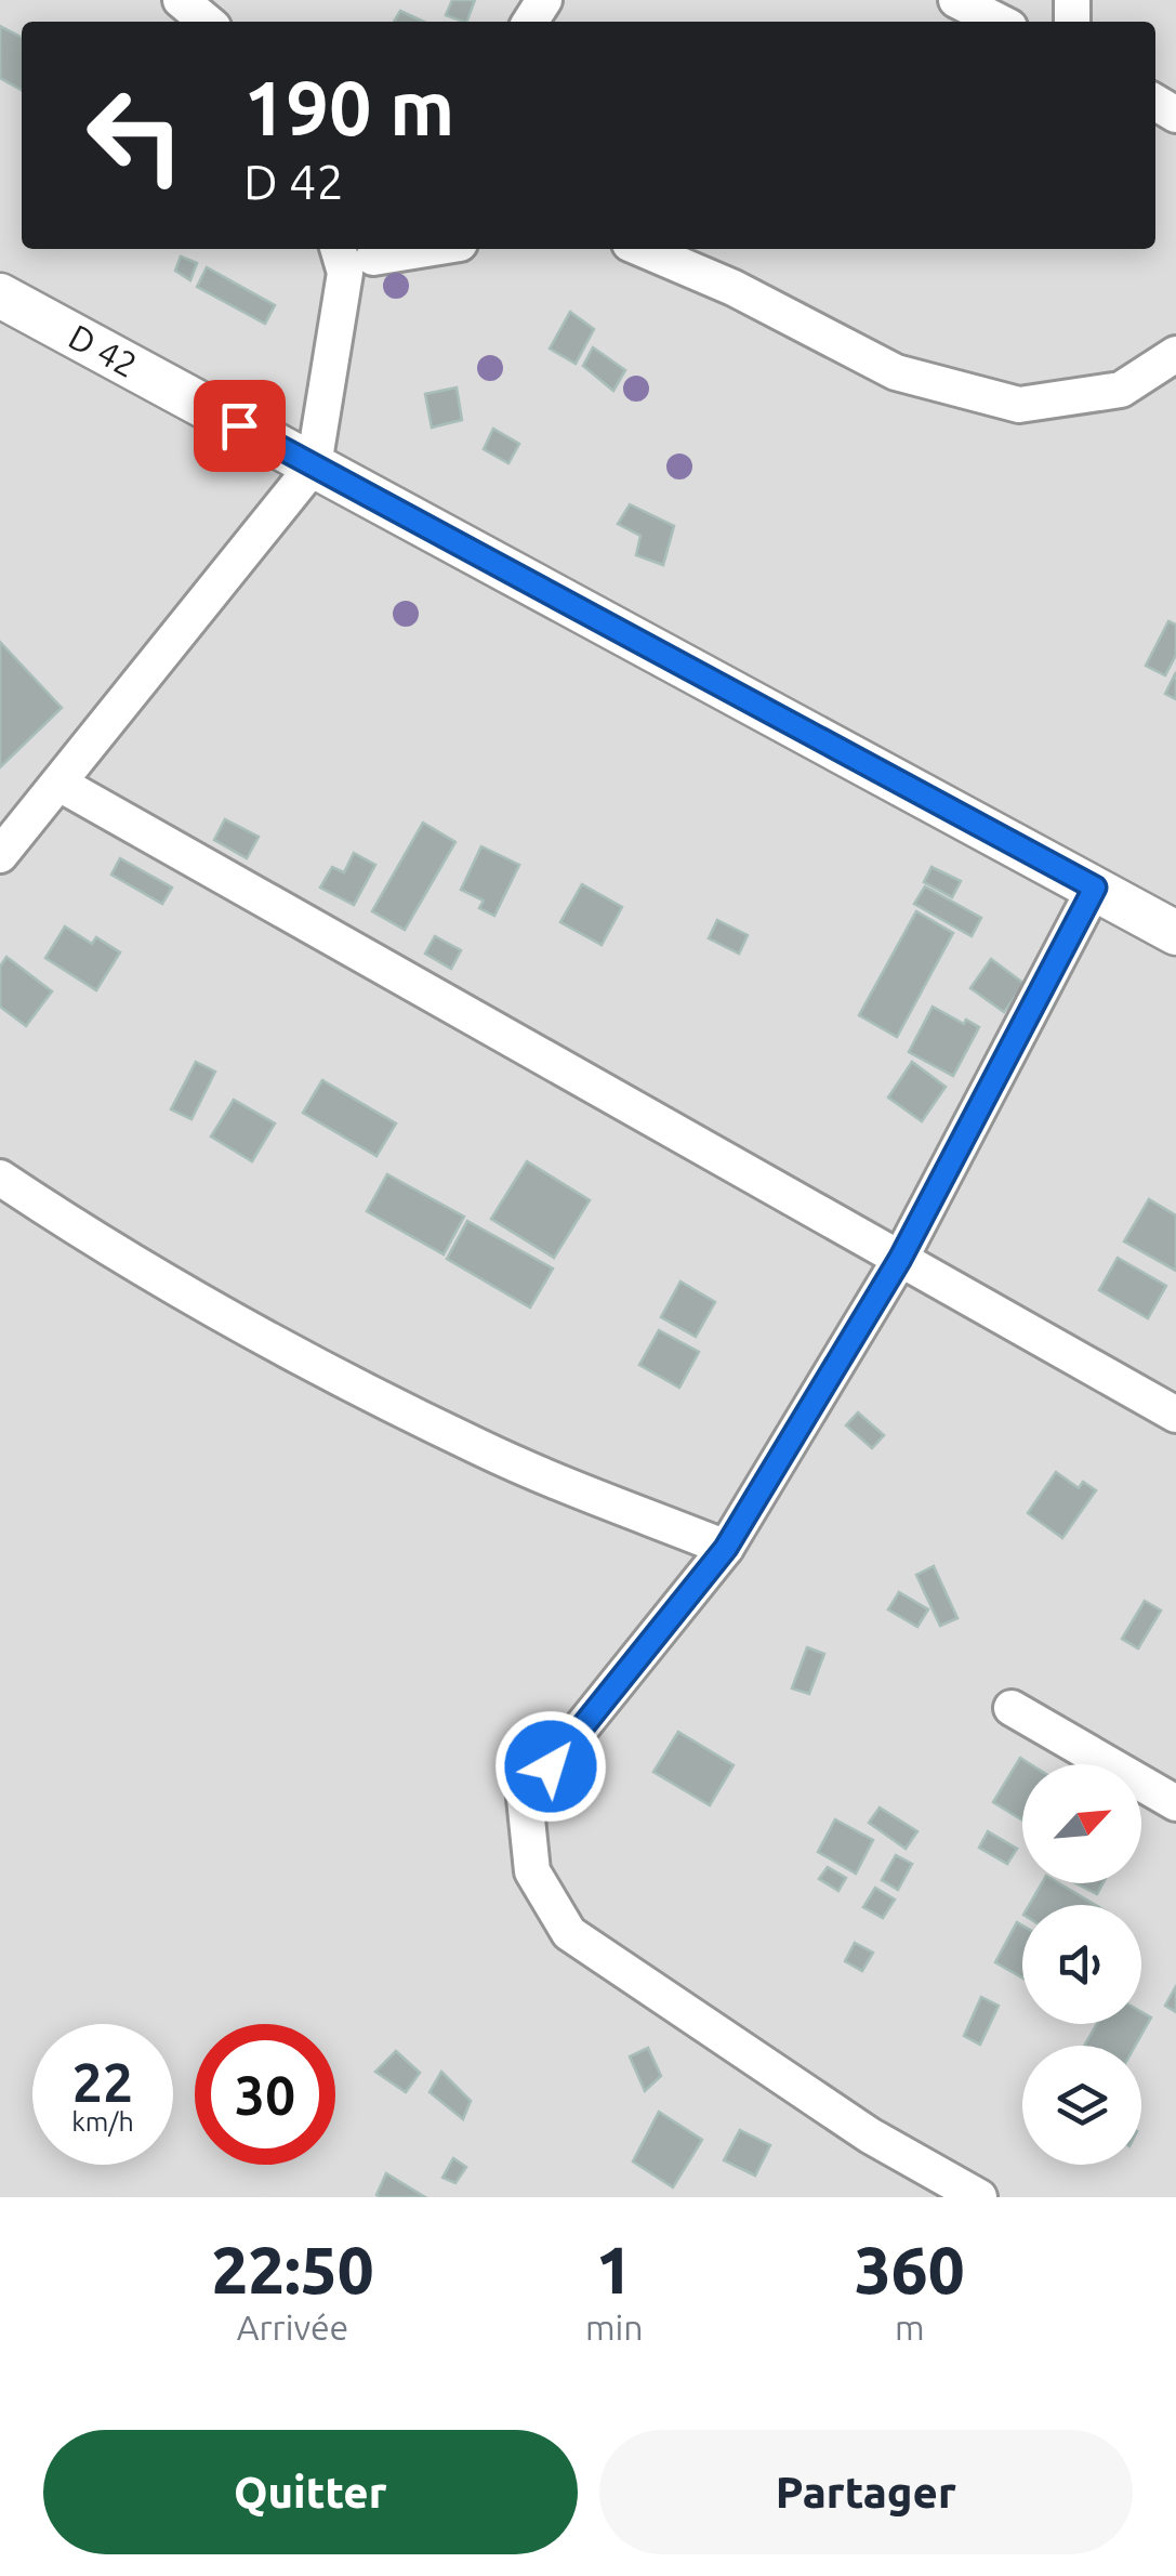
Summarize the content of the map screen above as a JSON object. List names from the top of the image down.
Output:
{
  "streets": {
    "street": ["D 42"]
  },
  "north": "top right",
  "page": {
    "turn": ["190 m", "D 42"],
    "speed": "22 km/h",
    "limit": "30",
    "eta": [
      "22:50",
      "Arrivée",
      "1",
      "min",
      "360",
      "m"
    ],
    "buttons": ["Quitter", "Partager"]
  }
}
